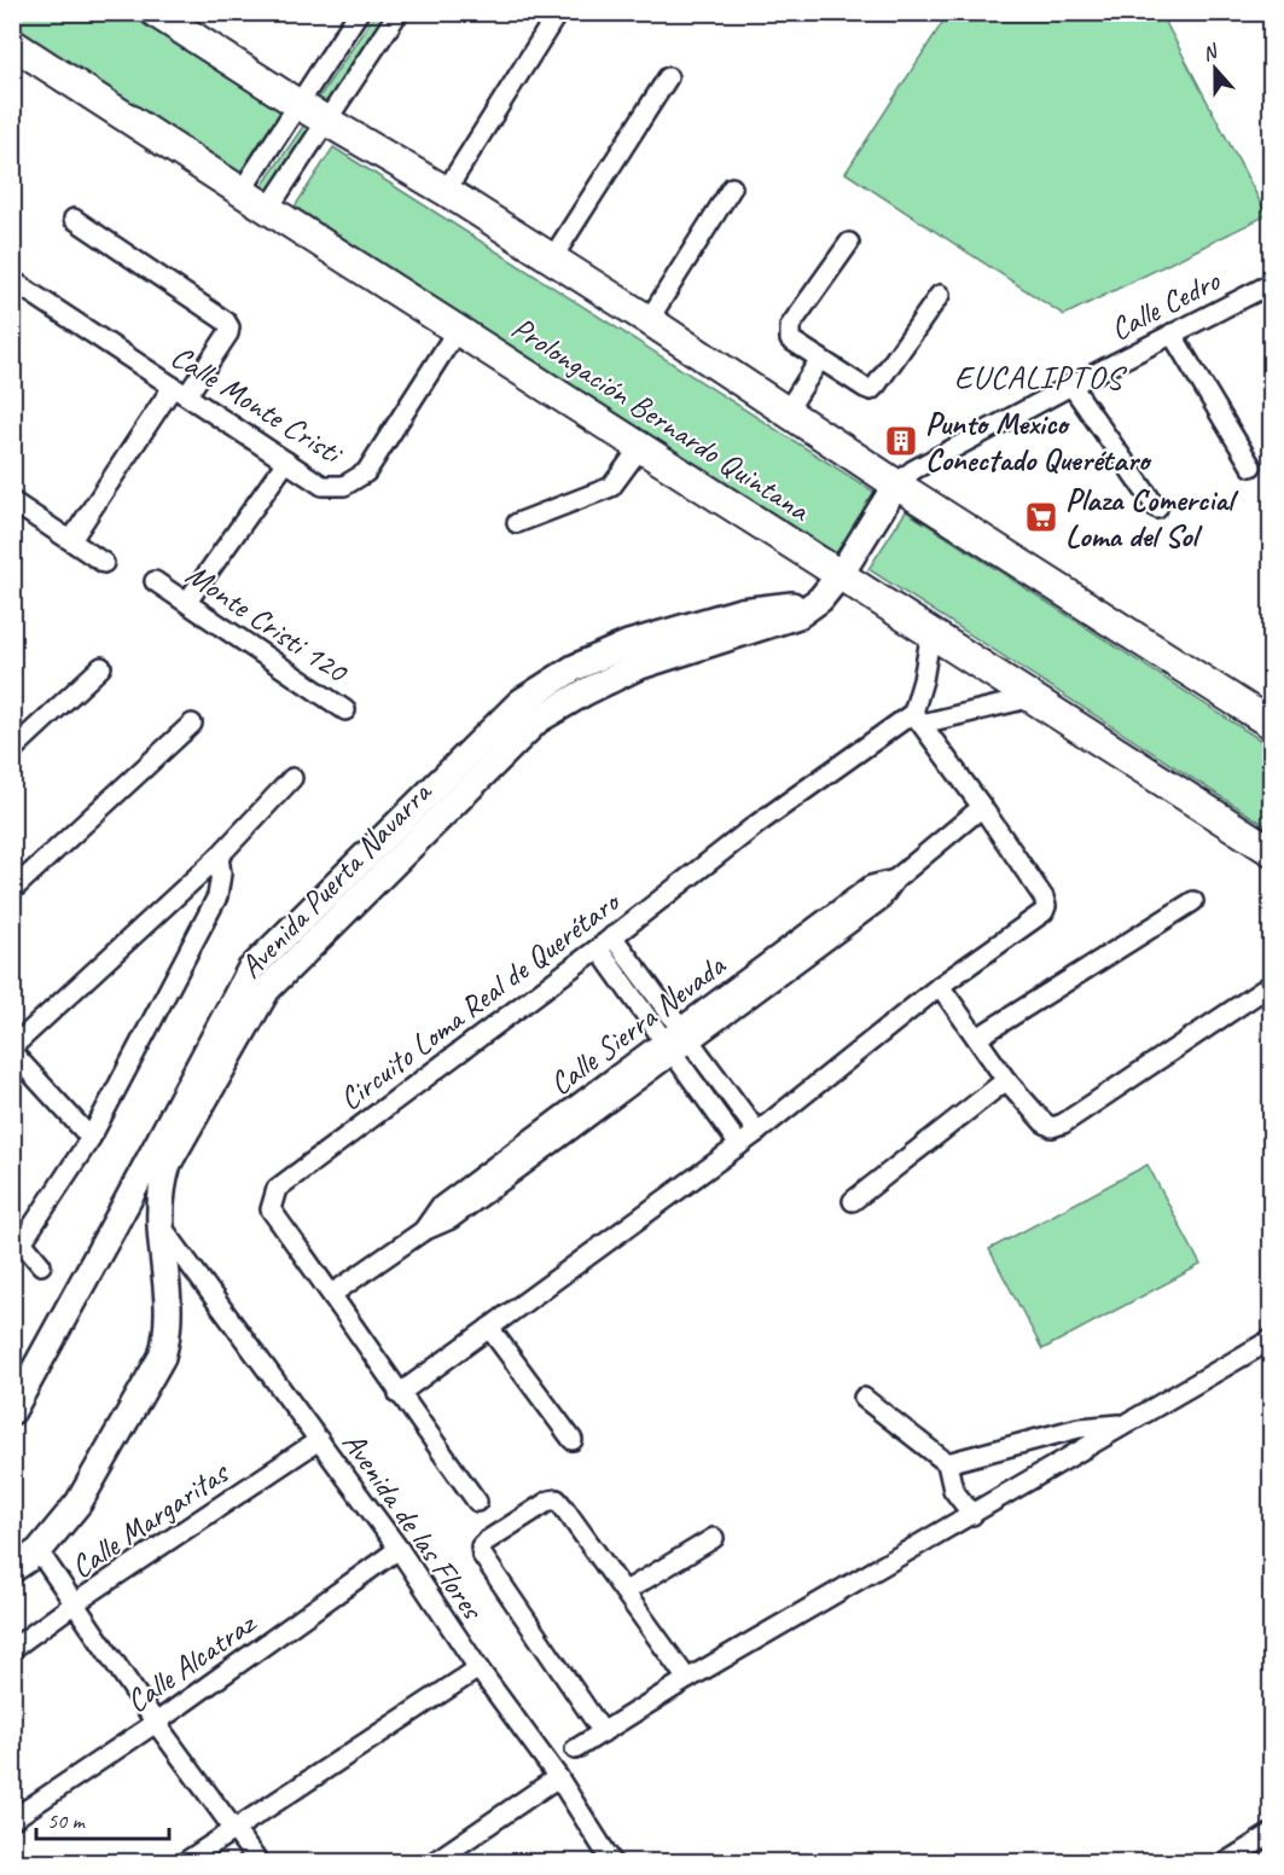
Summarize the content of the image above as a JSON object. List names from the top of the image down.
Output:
{
  "streets": {
    "main road": ["Prolongación Bernardo Quintana"],
    "street": [
      "Calle Cedro",
      "Calle Monte Cristi",
      "Monte Cristi 120",
      "Avenida Puerta Navarra",
      "Circuito Loma Real de Querétaro",
      "Calle Sierra Nevada",
      "Calle Margaritas",
      "Avenida de las Flores",
      "Calle Alcatraz"
    ]
  },
  "crossings": [
    ["Calle Cedro", "Avenida Puerta Navarra"],
    ["Calle Monte Cristi", "Prolongación Bernardo Quintana"],
    ["Prolongación Bernardo Quintana", "Avenida Puerta Navarra"],
    ["Prolongación Bernardo Quintana", "Circuito Loma Real de Querétaro"],
    ["Avenida Puerta Navarra", "Avenida de las Flores"],
    ["Circuito Loma Real de Querétaro", "Calle Sierra Nevada"],
    ["Calle Margaritas", "Avenida de las Flores"],
    ["Avenida de las Flores", "Calle Alcatraz"]
  ],
  "districts": ["EUCALIPTOS"],
  "places": {
    "building": ["Punto Mexico Conectado Querétaro"],
    "supermarket": ["Plaza Comercial Loma del Sol"]
  },
  "scale_bar": "50 m",
  "north": "top"
}
